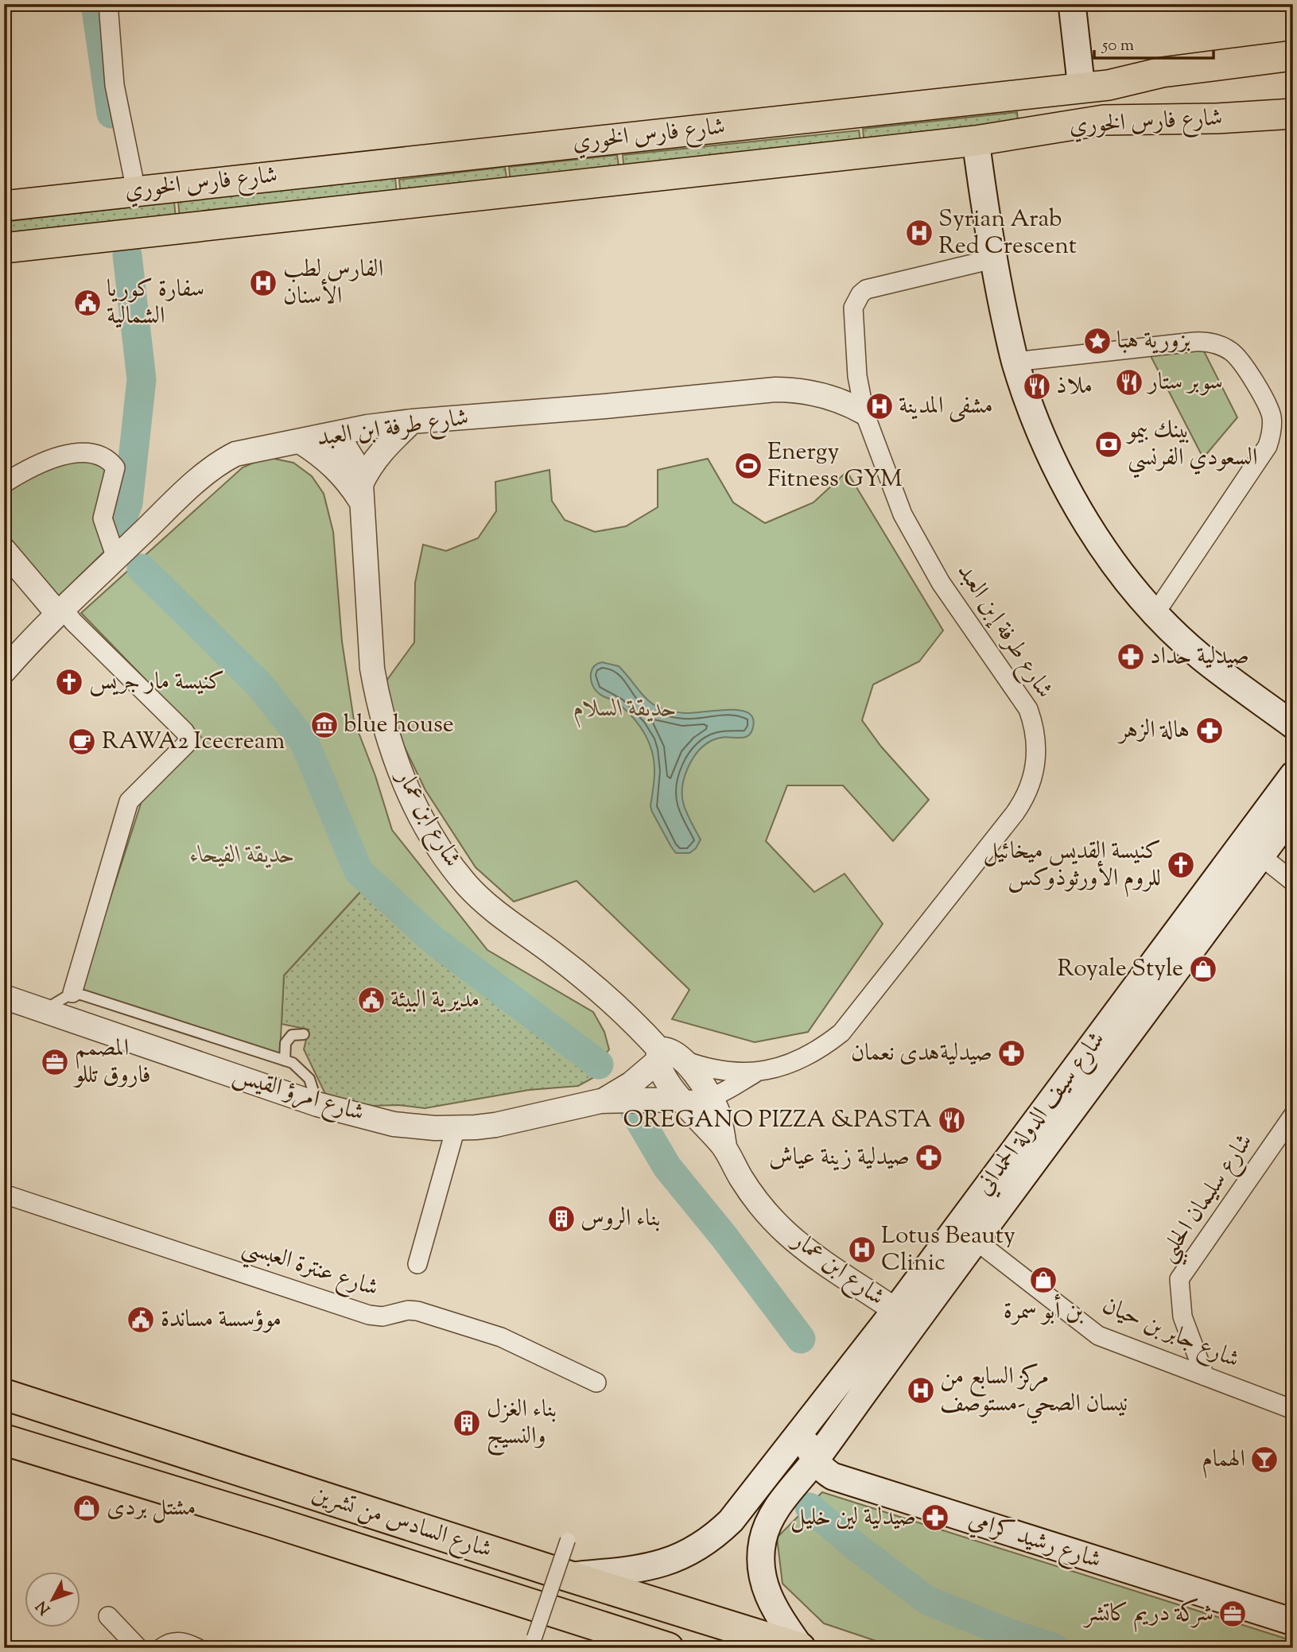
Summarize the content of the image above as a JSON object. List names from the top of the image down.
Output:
{
  "streets": {
    "highway": ["شارع السادس من تشرين"],
    "main road": ["شارع فارس الخوري", "شارع سيف الدولة الحمداني", "شارع رشيد كرامي"],
    "street": [
      "شارع طرفة ابن العبد",
      "شارع طرفة إبن العبد",
      "شارع ابن عمار",
      "شارع امرؤ القيس",
      "شارع سليمان الحلبي",
      "شارع عنترة العبسي",
      "شارع جابر بن حيان"
    ]
  },
  "crossings": [
    ["شارع طرفة ابن العبد", "شارع طرفة إبن العبد"],
    ["شارع طرفة ابن العبد", "شارع ابن عمار"],
    ["شارع طرفة إبن العبد", "شارع ابن عمار"],
    ["شارع ابن عمار", "شارع سيف الدولة الحمداني"],
    ["شارع سيف الدولة الحمداني", "شارع جابر بن حيان"],
    ["شارع سيف الدولة الحمداني", "شارع السادس من تشرين"],
    ["شارع سيف الدولة الحمداني", "شارع رشيد كرامي"],
    ["شارع سليمان الحلبي", "شارع جابر بن حيان"]
  ],
  "parks": ["حديقة السلام", "حديقة الفيحاء"],
  "places": {
    "hospital": [
      "Syrian Arab Red Crescent",
      "الفارس لطب الأسنان",
      "مشفى المدينة",
      "Lotus Beauty Clinic",
      "مركز السابع من نيسان الصحي-مستوصف"
    ],
    "public building": ["سفارة كوريا الشمالية", "مديرية البيئة", "موؤسسة مساندة"],
    "place": ["بزورية هبا"],
    "restaurant": ["سوبر ستار", "ملاذ", "OREGANO PIZZA &PASTA"],
    "bank": ["بينك بيمو السعودي الفرنسي"],
    "sports": ["Energy Fitness GYM"],
    "pharmacy": [
      "صيدلية حداد",
      "هالة الزهر",
      "صيدليةهدى نعمان",
      "صيدلية زينة عياش",
      "صيدلية لين خليل"
    ],
    "church": ["كنيسة مار جريس", "كنيسة القديس ميخائيل للروم الأورثوذوكس"],
    "museum": ["blue house"],
    "cafe": ["RAWA2 Icecream"],
    "shop": ["Royale Style", "بن أبو سمرة", "مشتل بردى"],
    "office": ["المصمم فاروق تللو", "شركة دريم كاتشر"],
    "building": ["بناء الروس", "بناء الغزل والنسيج"],
    "bar": ["الهمام"]
  },
  "scale_bar": "50 m",
  "north": "bottom left"
}
